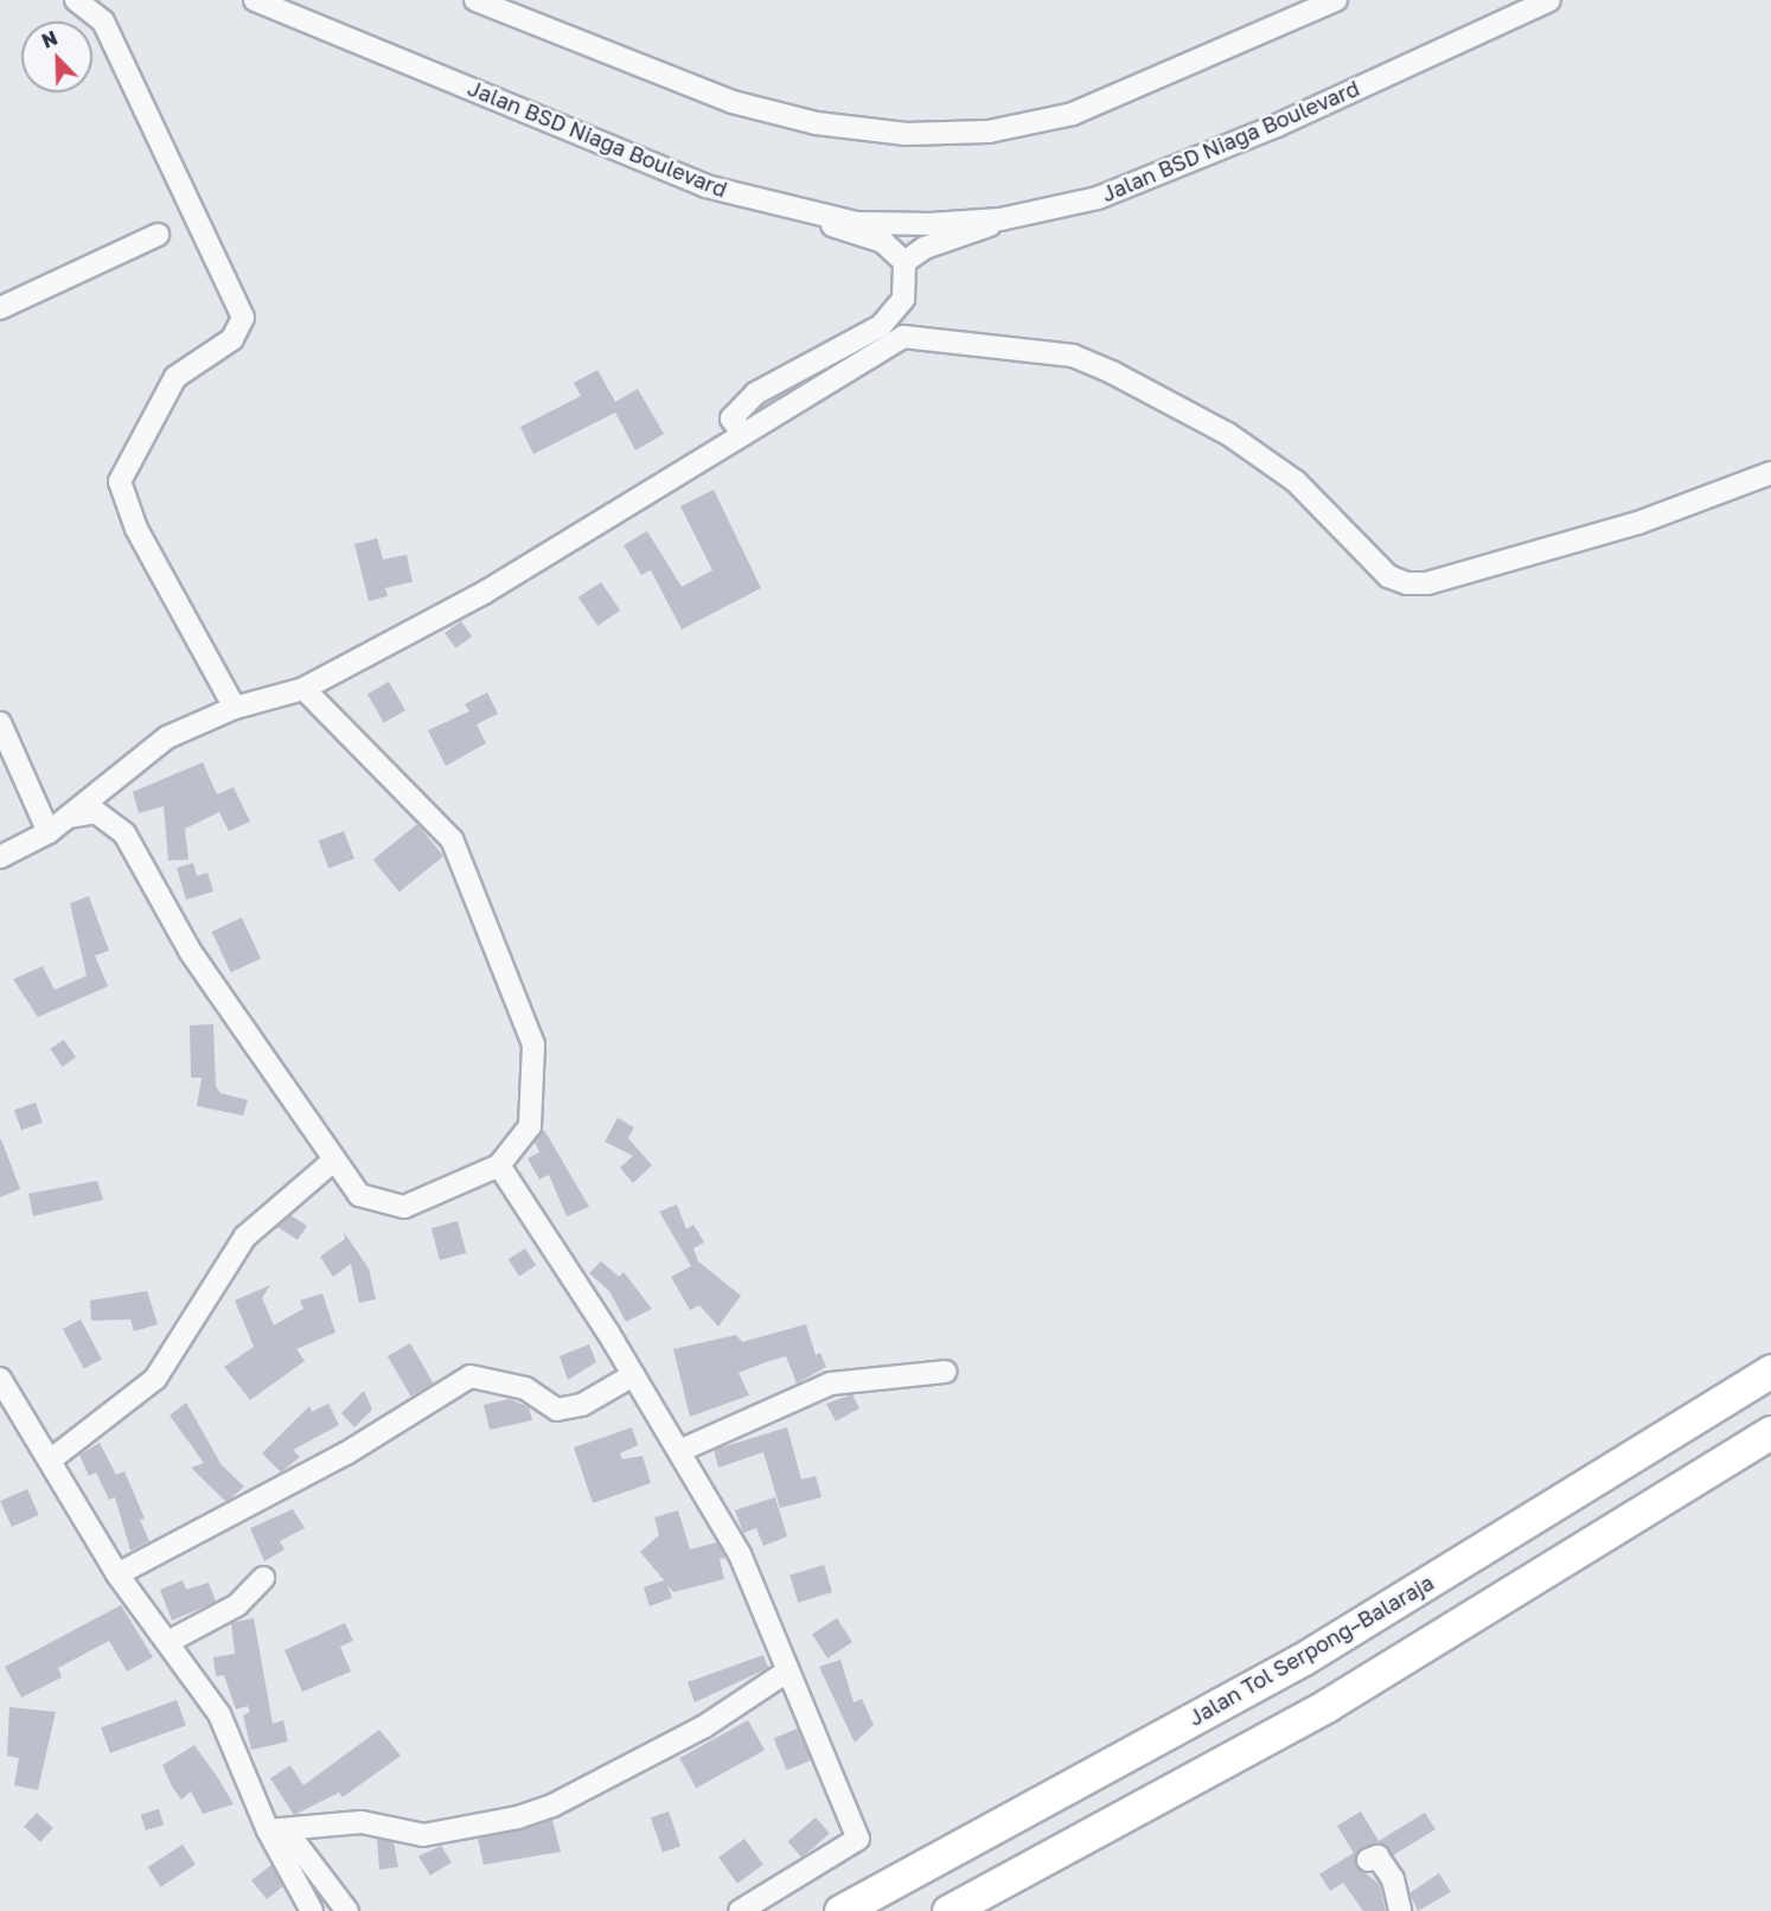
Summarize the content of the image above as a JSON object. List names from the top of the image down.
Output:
{
  "streets": {
    "highway": ["Jalan Tol Serpong–Balaraja"],
    "street": ["Jalan BSD Niaga Boulevard"]
  },
  "north": "top left"
}
